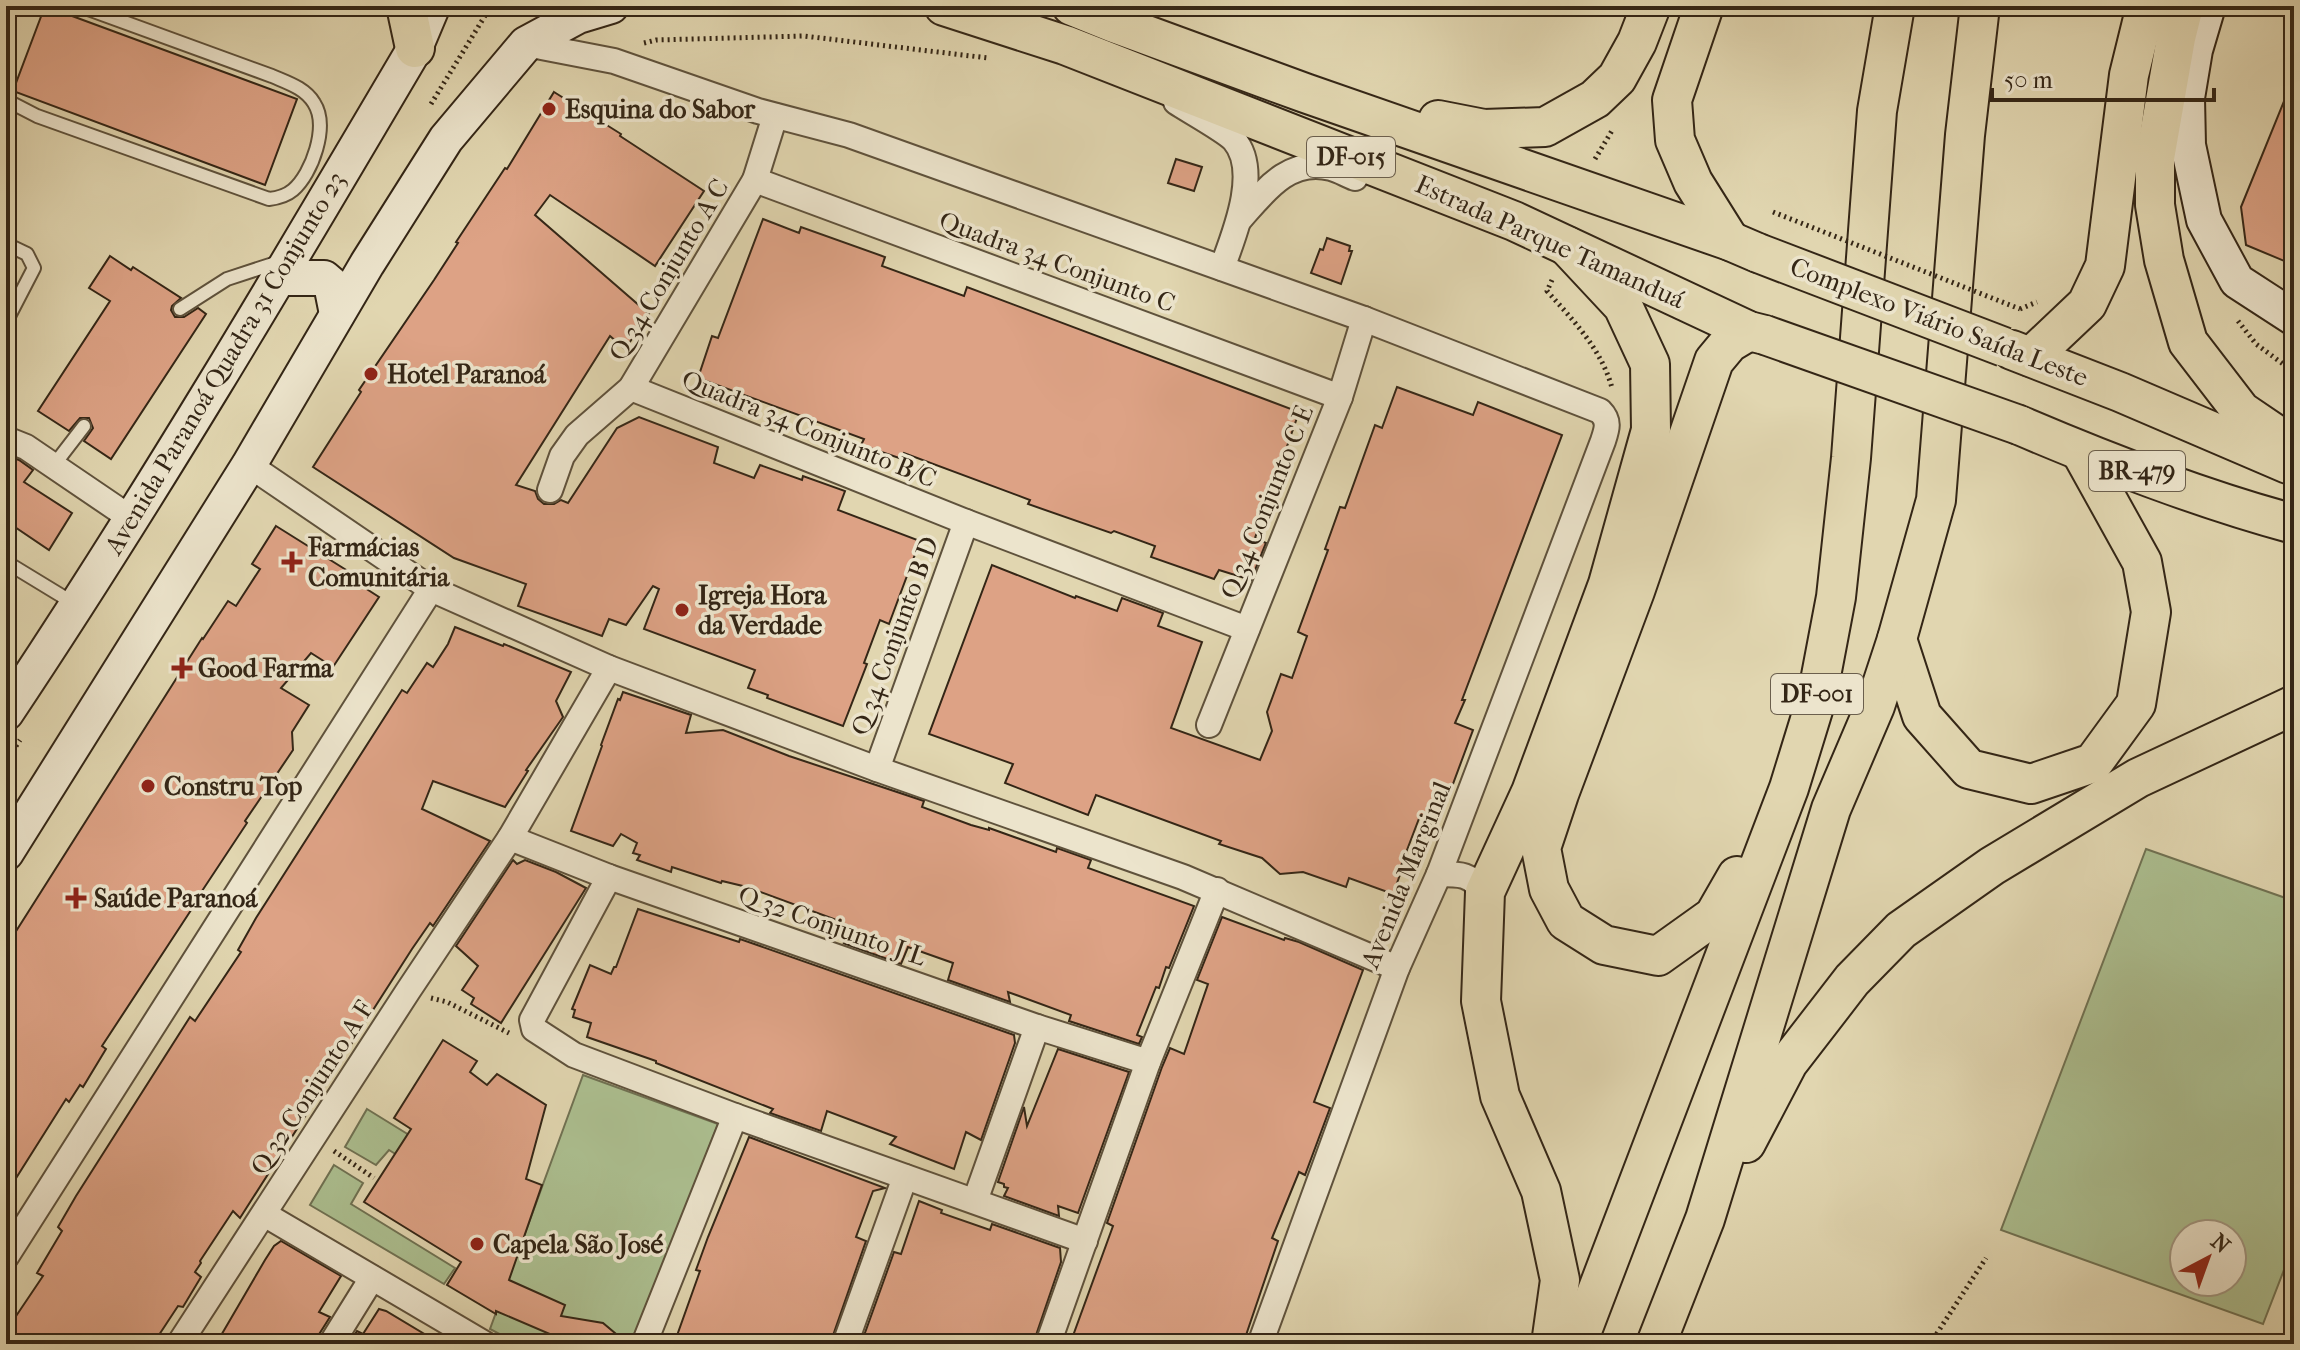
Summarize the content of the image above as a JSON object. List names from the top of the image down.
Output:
{
  "streets": {
    "main road": [
      "DF-015",
      "Estrada Parque Tamanduá",
      "Complexo Viário Saída Leste",
      "BR-479",
      "DF-001"
    ],
    "street": [
      "Quadra 34 Conjunto C",
      "Q 34 Conjunto A C",
      "Avenida Paranoá Quadra 31 Conjunto 23",
      "Quadra 34 Conjunto B/C",
      "Q 34 Conjunto C E",
      "Q 34 Conjunto B D",
      "Avenida Marginal",
      "Q 32 Conjunto J L",
      "Q 32 Conjunto A F"
    ]
  },
  "crossings": [
    ["Estrada Parque Tamanduá", "Complexo Viário Saída Leste"],
    ["Estrada Parque Tamanduá", "BR-479"],
    ["Quadra 34 Conjunto C", "Q 34 Conjunto A C"],
    ["Quadra 34 Conjunto C", "Q 34 Conjunto C E"],
    ["Q 34 Conjunto A C", "Quadra 34 Conjunto B/C"],
    ["Quadra 34 Conjunto B/C", "Q 34 Conjunto C E"],
    ["Quadra 34 Conjunto B/C", "Q 34 Conjunto B D"],
    ["Q 32 Conjunto J L", "Q 32 Conjunto A F"]
  ],
  "places": {
    "other": [
      "Esquina do Sabor",
      "Hotel Paranoá",
      "Igreja Hora da Verdade",
      "Constru Top",
      "Capela São José"
    ],
    "health": ["Farmácias Comunitária", "Good Farma", "Saúde Paranoá"]
  },
  "scale_bar": "50 m",
  "north": "top right"
}
